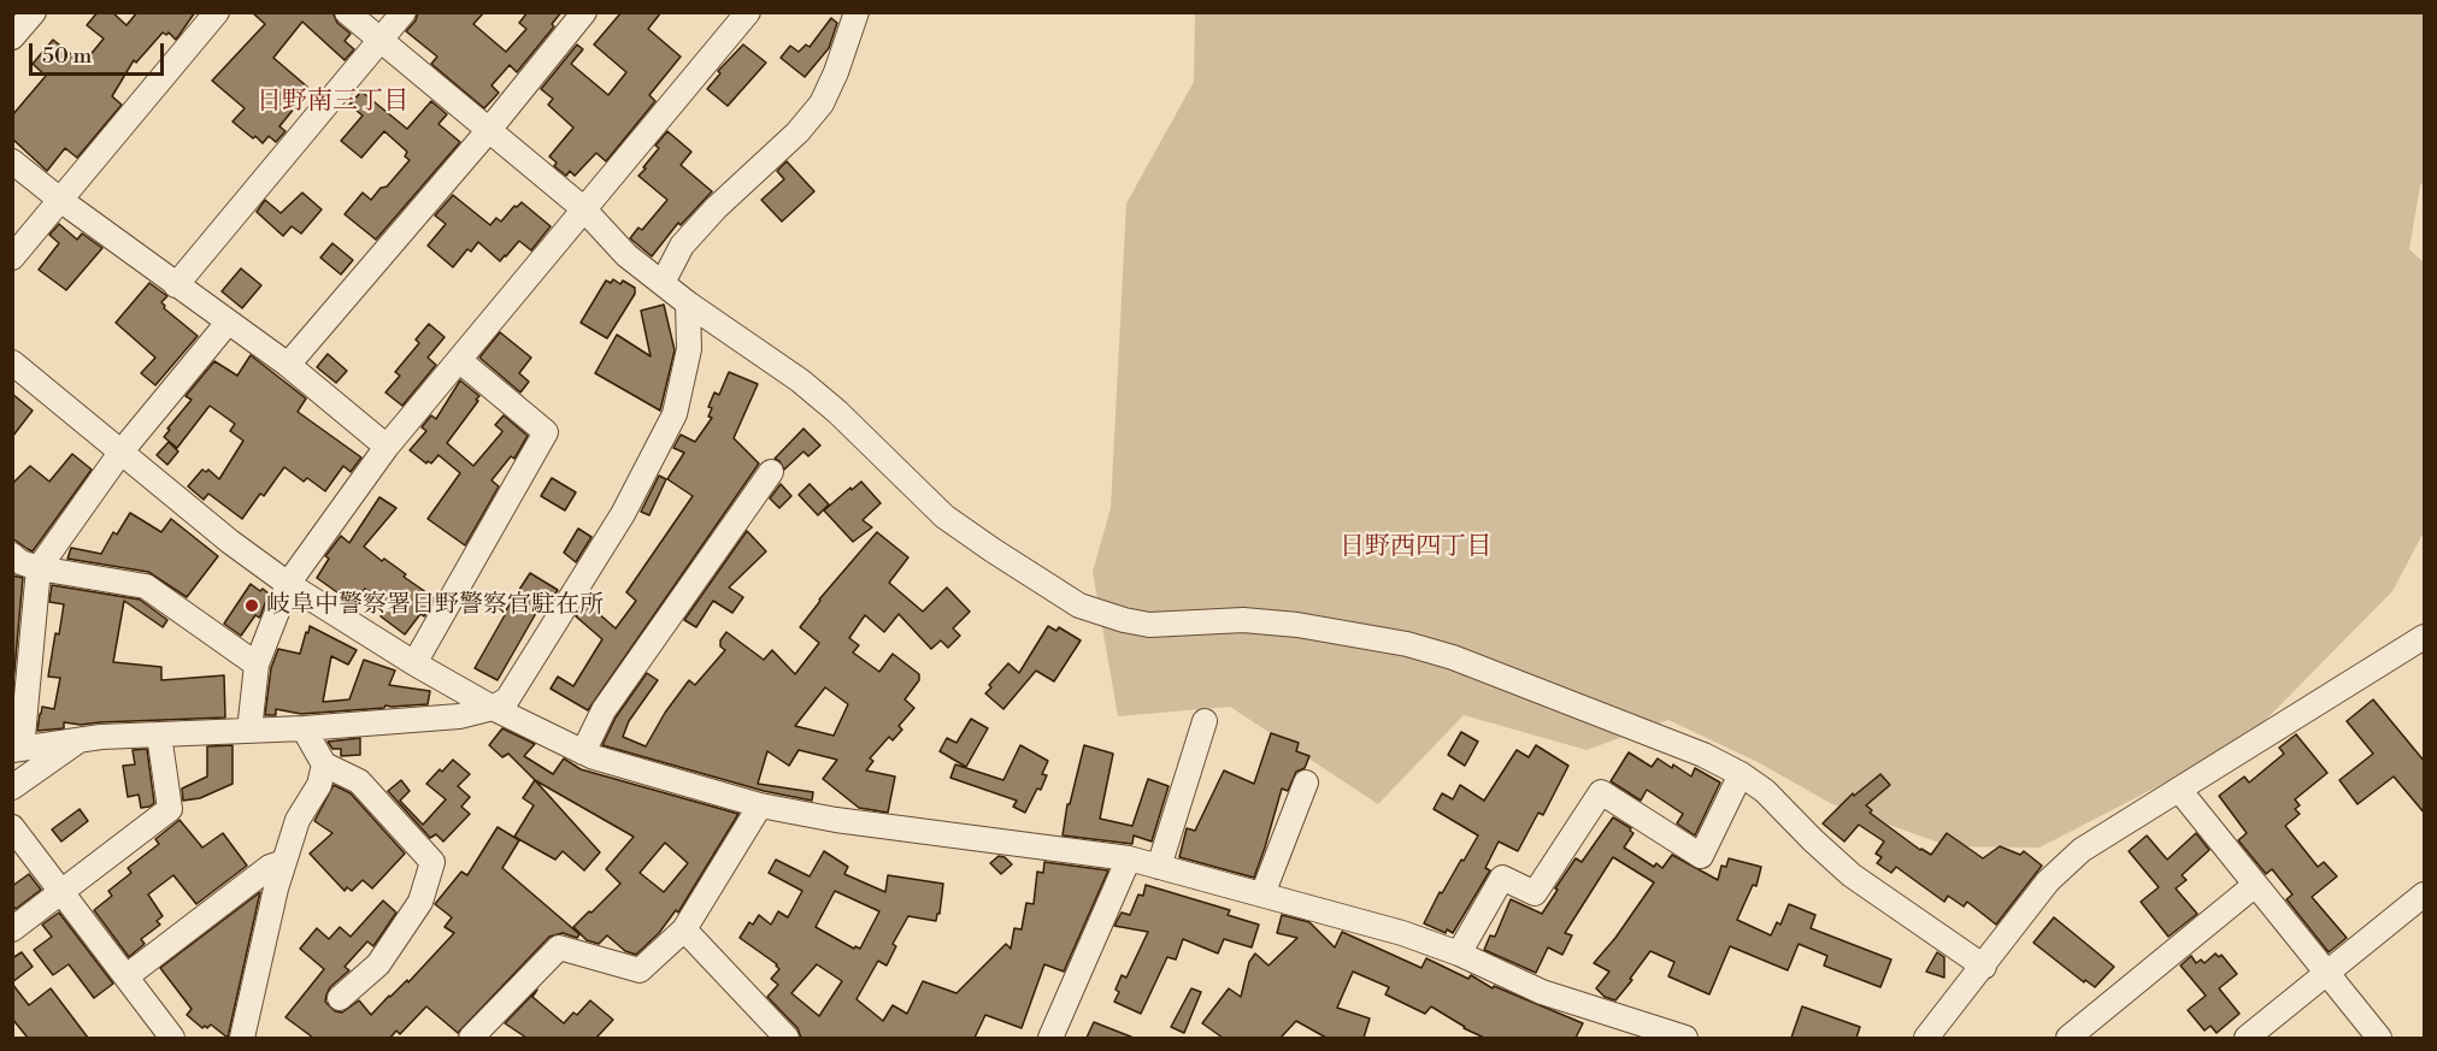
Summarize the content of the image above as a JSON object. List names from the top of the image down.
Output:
{
  "districts": ["日野南三丁目", "日野西四丁目"],
  "places": ["岐阜中警察署日野警察官駐在所"],
  "scale_bar": "50 m"
}
